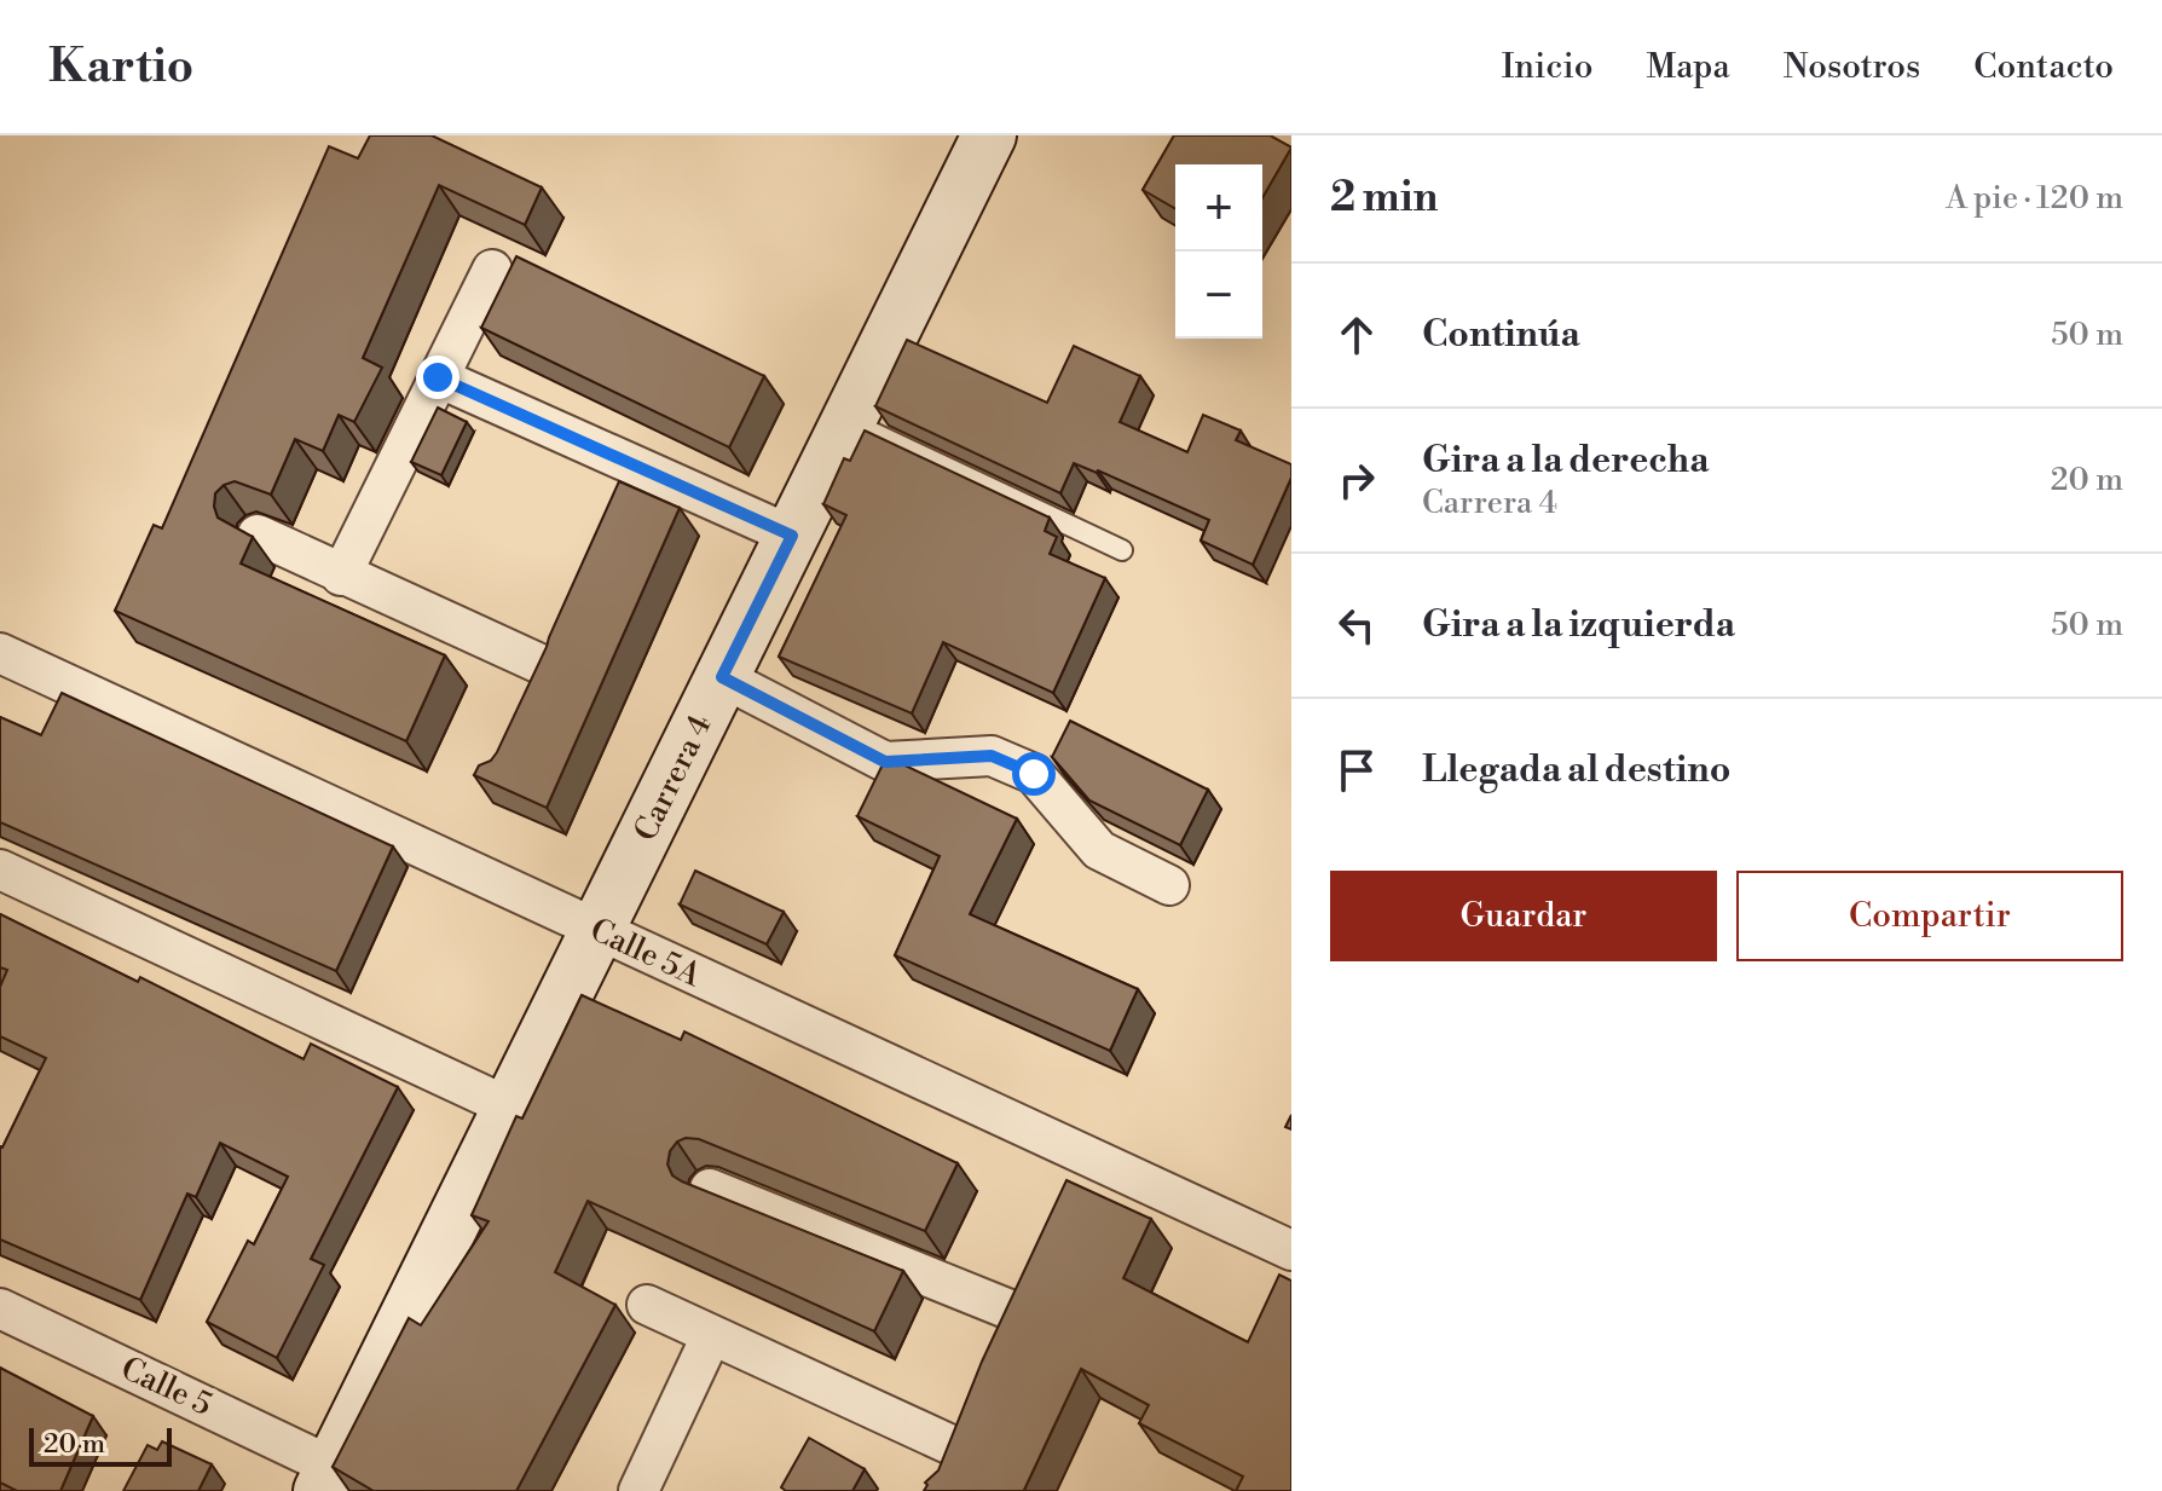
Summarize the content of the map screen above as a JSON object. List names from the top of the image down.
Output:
{
  "streets": {
    "street": ["Carrera 4", "Calle 5A", "Calle 5"]
  },
  "crossings": [
    ["Carrera 4", "Calle 5A"],
    ["Carrera 4", "Calle 5"]
  ],
  "scale_bar": "20 m",
  "page": {
    "header": "Kartio",
    "nav": [
      "Inicio",
      "Mapa",
      "Nosotros",
      "Contacto"
    ],
    "heading": ["2 min", "A pie · 120 m"],
    "map_buttons": ["+", "−"],
    "list": [
      ["Continúa", "50 m"],
      ["Gira a la derecha", "Carrera 4", "20 m"],
      ["Gira a la izquierda", "50 m"],
      "Llegada al destino"
    ],
    "buttons": ["Guardar", "Compartir"],
    "scale": "20 m"
  }
}
